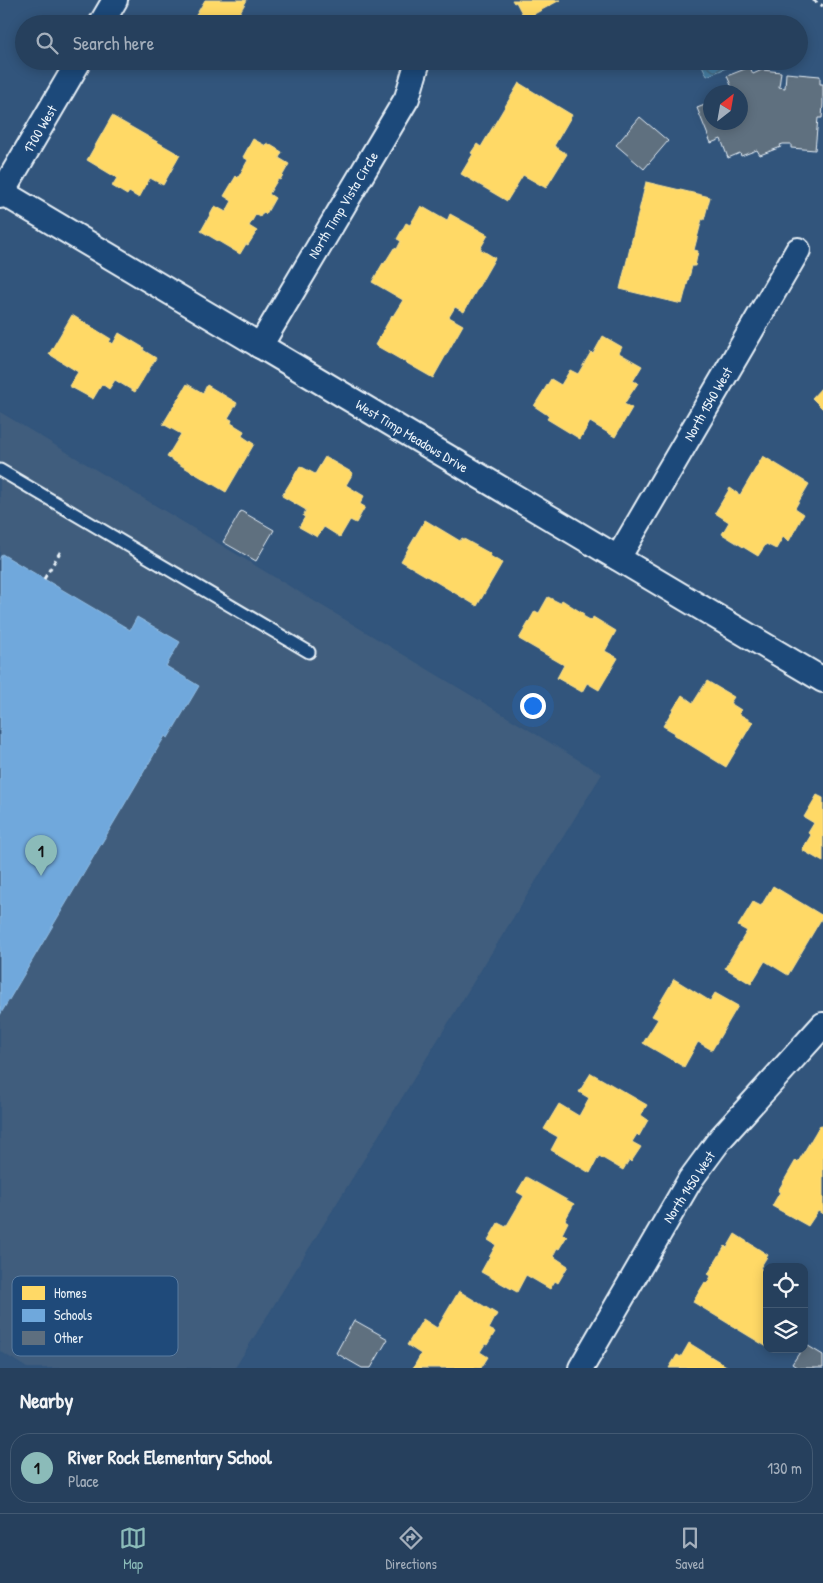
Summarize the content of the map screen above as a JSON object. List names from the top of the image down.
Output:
{
  "streets": {
    "street": [
      "1700 West",
      "North Timp Vista Circle",
      "North 1540 West",
      "West Timp Meadows Drive",
      "North 1450 West"
    ]
  },
  "crossings": [
    ["1700 West", "West Timp Meadows Drive"],
    ["North Timp Vista Circle", "West Timp Meadows Drive"],
    ["North 1540 West", "West Timp Meadows Drive"]
  ],
  "legend": ["Homes", "Schools", "Other"],
  "north": "top right",
  "page": {
    "search": "Search here",
    "pins": "1",
    "heading": "Nearby",
    "list": [
      {
        "mark": "1",
        "name": "River Rock Elementary School",
        "note": "Place",
        "value": "130 m"
      }
    ],
    "nav": ["Map", "Directions", "Saved"]
  }
}
